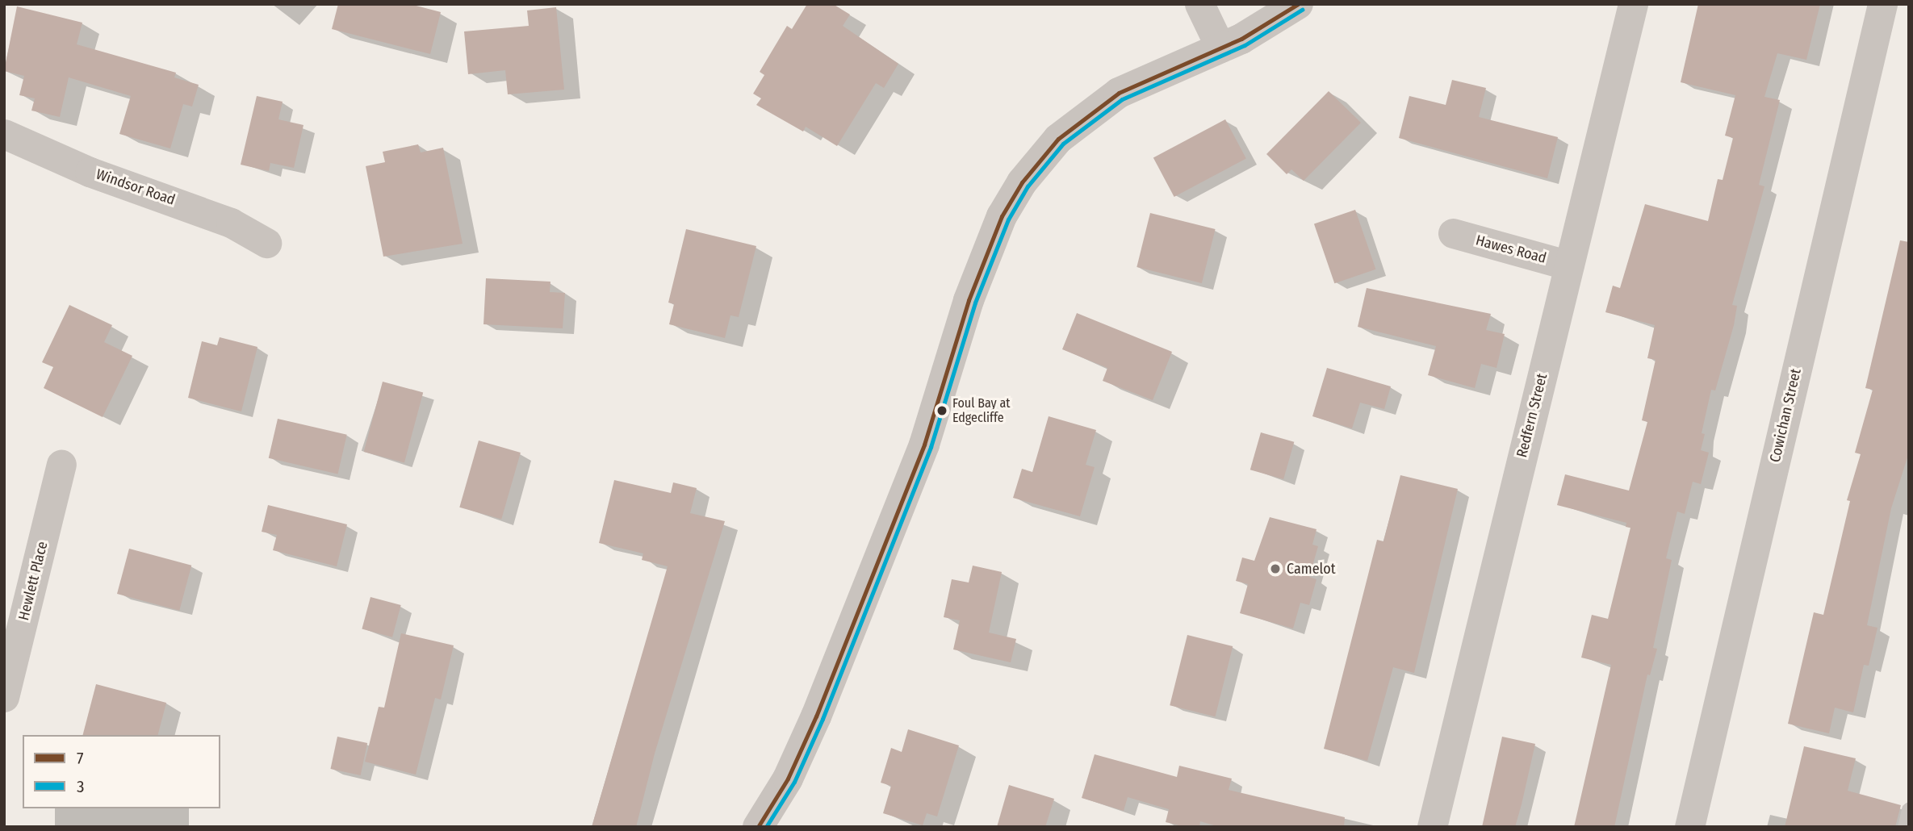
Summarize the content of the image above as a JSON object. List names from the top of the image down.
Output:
{
  "streets": {
    "street": [
      "Windsor Road",
      "Hawes Road",
      "Redfern Street",
      "Cowichan Street",
      "Hewlett Place"
    ]
  },
  "crossings": [
    ["Hawes Road", "Redfern Street"]
  ],
  "places": ["Foul Bay at Edgecliffe", "Camelot"],
  "lines": ["transit line 7", "transit line 3"],
  "legend": ["7", "3"]
}
